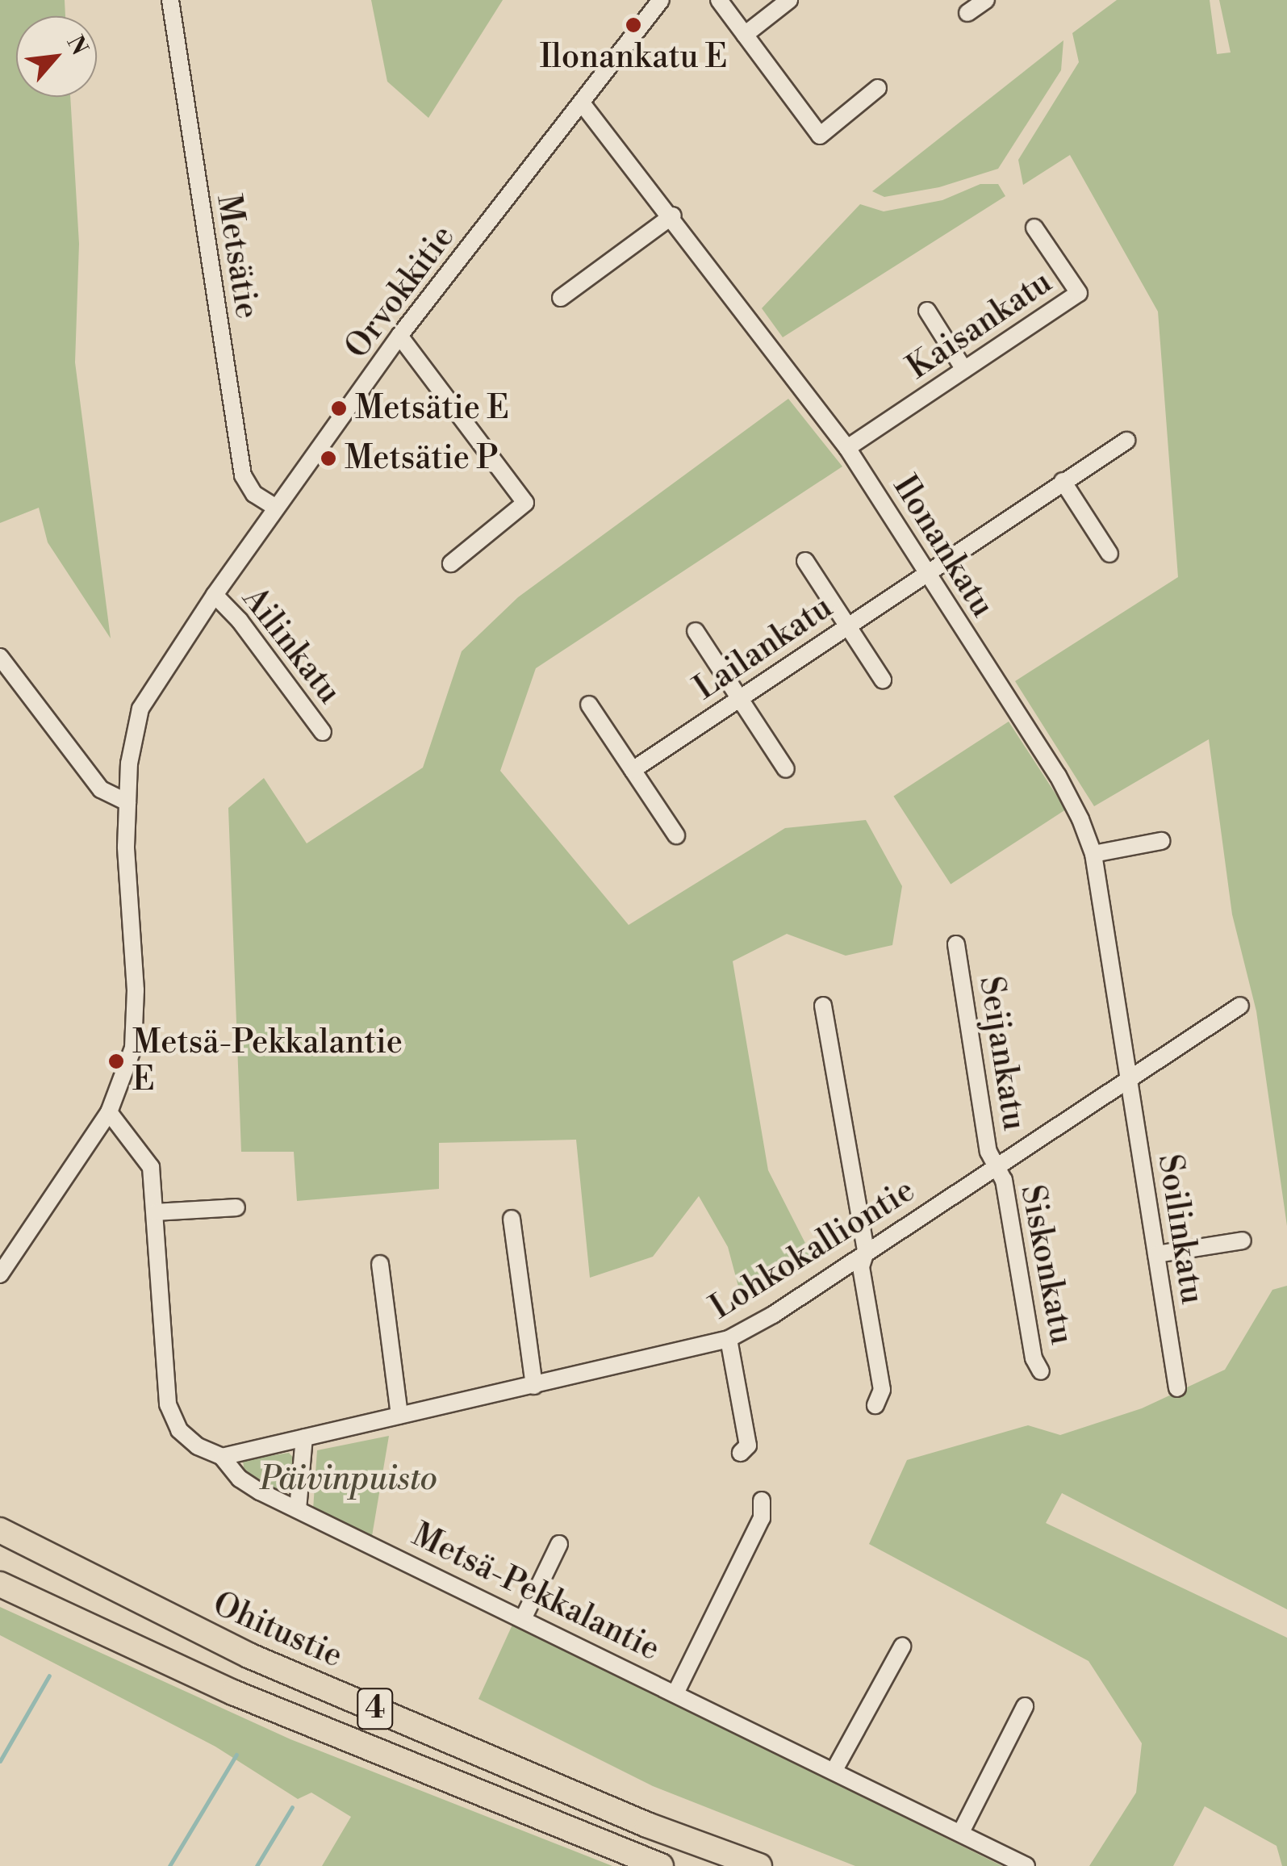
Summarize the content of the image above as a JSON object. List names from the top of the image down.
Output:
{
  "streets": {
    "highway": ["Ohitustie", "4"],
    "street": [
      "Metsätie",
      "Orvokkitie",
      "Kaisankatu",
      "Ilonankatu",
      "Ailinkatu",
      "Lailankatu",
      "Seijankatu",
      "Soilinkatu",
      "Lohkokalliontie",
      "Siskonkatu",
      "Metsä-Pekkalantie"
    ]
  },
  "crossings": [
    ["Metsätie", "Orvokkitie"],
    ["Orvokkitie", "Ilonankatu"],
    ["Orvokkitie", "Ailinkatu"],
    ["Kaisankatu", "Ilonankatu"],
    ["Ilonankatu", "Lailankatu"],
    ["Ilonankatu", "Soilinkatu"],
    ["Ilonankatu", "Lohkokalliontie"],
    ["Seijankatu", "Lohkokalliontie"],
    ["Seijankatu", "Siskonkatu"],
    ["Soilinkatu", "Lohkokalliontie"],
    ["Lohkokalliontie", "Siskonkatu"],
    ["Lohkokalliontie", "Metsä-Pekkalantie"]
  ],
  "parks": ["Päivinpuisto"],
  "places": [
    "Ilonankatu E",
    "Metsätie E",
    "Metsätie P",
    "Metsä-Pekkalantie E"
  ],
  "north": "top right"
}
